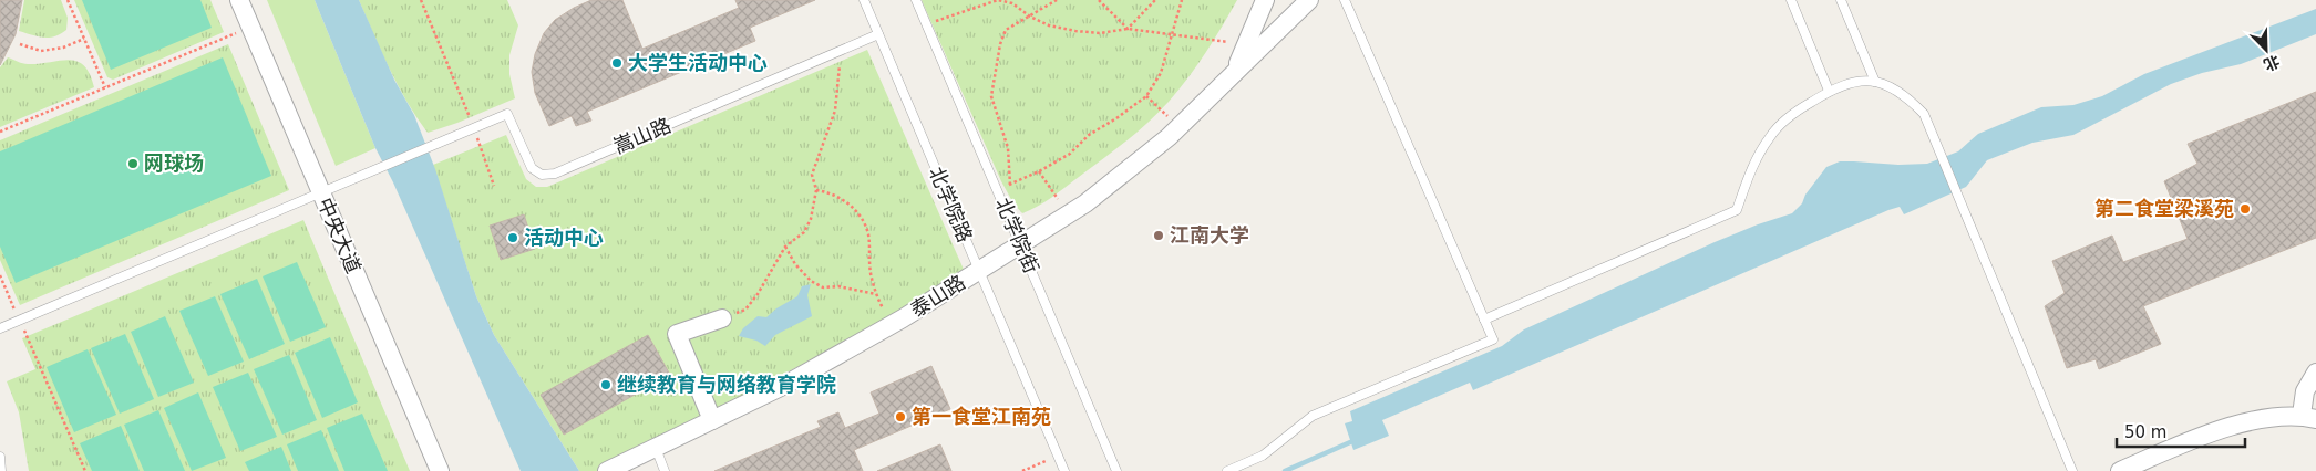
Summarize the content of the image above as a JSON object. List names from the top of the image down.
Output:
{
  "streets": {
    "street": ["中央大道", "泰山路"],
    "lane": ["嵩山路", "北学院路", "北学院街"]
  },
  "crossings": [
    ["嵩山路", "北学院路"],
    ["嵩山路", "中央大道"],
    ["北学院路", "泰山路"],
    ["北学院街", "泰山路"]
  ],
  "places": [
    "大学生活动中心",
    "网球场",
    "第二食堂梁溪苑",
    "江南大学",
    "活动中心",
    "继续教育与网络教育学院",
    "第一食堂江南苑"
  ],
  "scale_bar": "50 m",
  "north": "bottom right"
}
